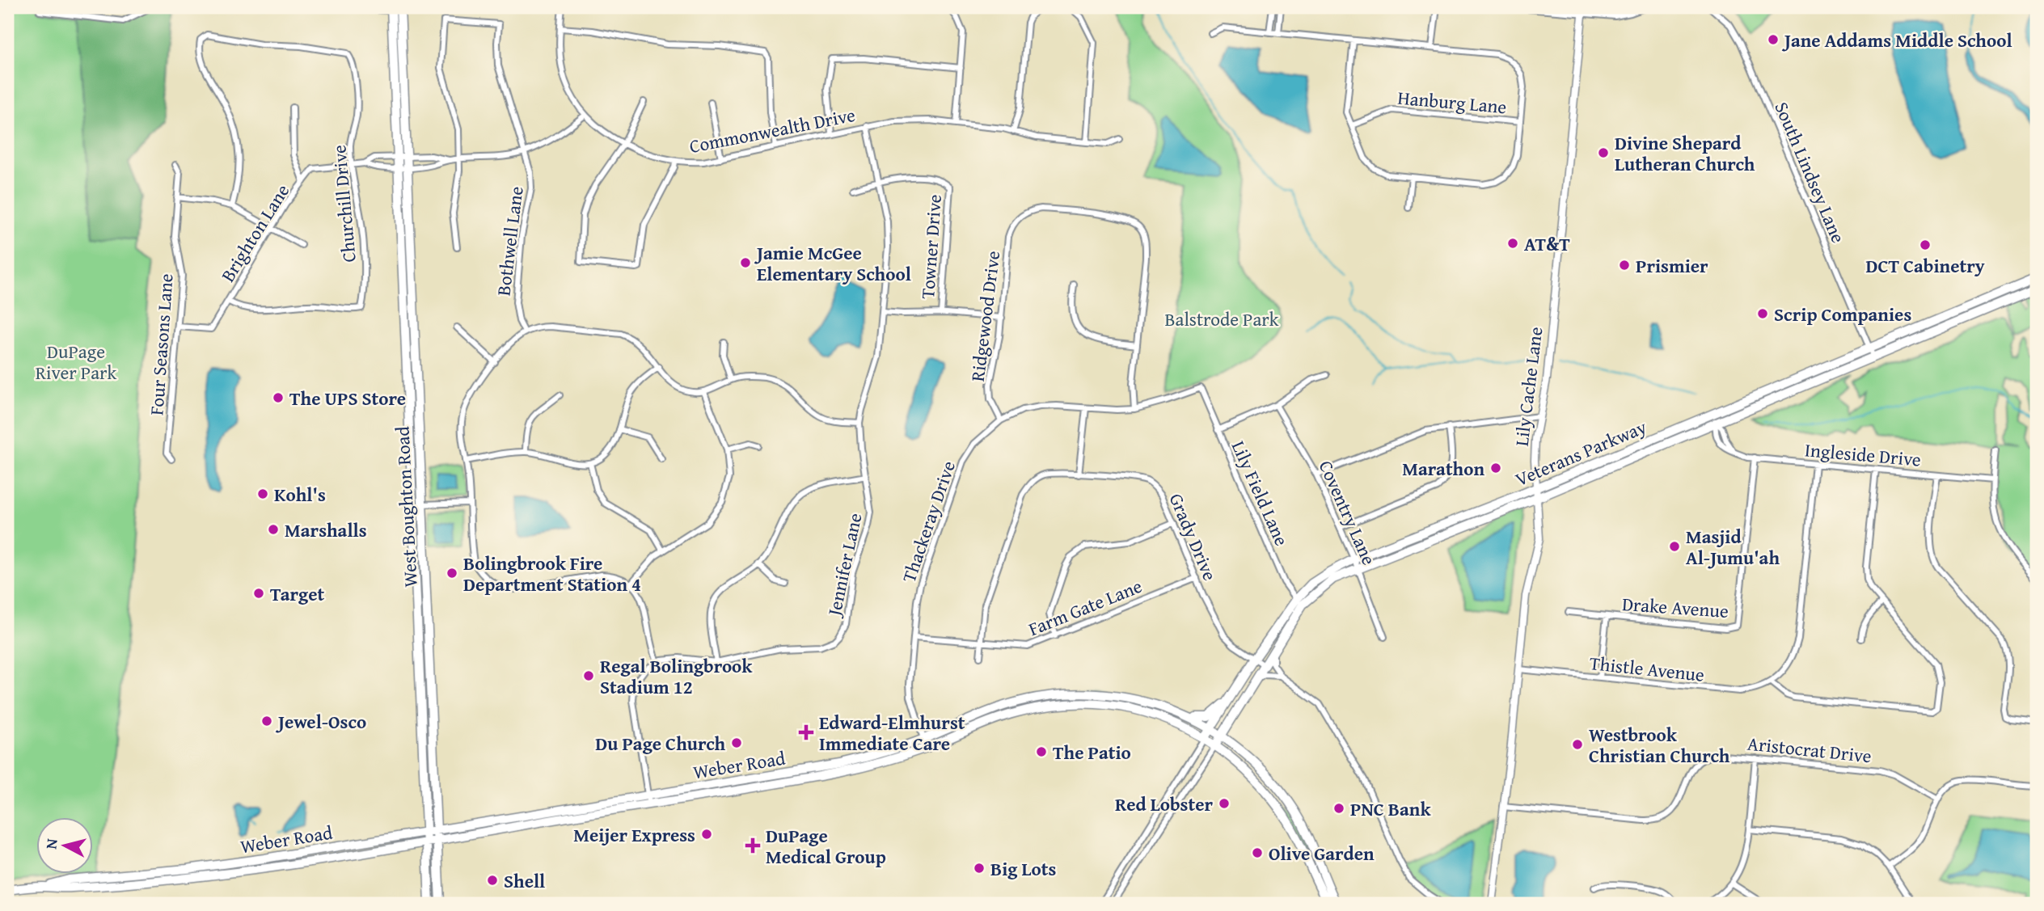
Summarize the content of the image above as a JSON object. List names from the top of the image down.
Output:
{
  "streets": {
    "main road": ["Veterans Parkway", "West Boughton Road", "Weber Road"],
    "street": [
      "Hanburg Lane",
      "Commonwealth Drive",
      "South Lindsey Lane",
      "Churchill Drive",
      "Brighton Lane",
      "Bothwell Lane",
      "Towner Drive",
      "Ridgewood Drive",
      "Four Seasons Lane",
      "Lily Cache Lane",
      "Ingleside Drive",
      "Lily Field Lane",
      "Coventry Lane",
      "Thackeray Drive",
      "Grady Drive",
      "Jennifer Lane",
      "Farm Gate Lane",
      "Drake Avenue",
      "Thistle Avenue",
      "Aristocrat Drive"
    ]
  },
  "crossings": [
    ["Commonwealth Drive", "Brighton Lane"],
    ["Commonwealth Drive", "Jennifer Lane"],
    ["South Lindsey Lane", "Veterans Parkway"],
    ["Churchill Drive", "Brighton Lane"],
    ["Brighton Lane", "Bothwell Lane"],
    ["Brighton Lane", "Four Seasons Lane"],
    ["Brighton Lane", "West Boughton Road"],
    ["Towner Drive", "Jennifer Lane"],
    ["Ridgewood Drive", "Thackeray Drive"],
    ["Lily Cache Lane", "Veterans Parkway"],
    ["Lily Cache Lane", "Thistle Avenue"],
    ["Lily Cache Lane", "Aristocrat Drive"],
    ["Veterans Parkway", "Ingleside Drive"],
    ["Veterans Parkway", "Lily Field Lane"],
    ["Veterans Parkway", "Coventry Lane"],
    ["Veterans Parkway", "Grady Drive"],
    ["Veterans Parkway", "Weber Road"],
    ["Ingleside Drive", "Drake Avenue"],
    ["Lily Field Lane", "Thackeray Drive"],
    ["West Boughton Road", "Weber Road"],
    ["Thackeray Drive", "Farm Gate Lane"],
    ["Thackeray Drive", "Weber Road"],
    ["Grady Drive", "Farm Gate Lane"],
    ["Drake Avenue", "Thistle Avenue"]
  ],
  "parks": ["Balstrode Park", "DuPage River Park"],
  "places": {
    "other": [
      "Jane Addams Middle School",
      "Divine Shepard Lutheran Church",
      "AT&T",
      "DCT Cabinetry",
      "Jamie McGee Elementary School",
      "Prismier",
      "Scrip Companies",
      "The UPS Store",
      "Marathon",
      "Kohl's",
      "Marshalls",
      "Masjid Al-Jumu'ah",
      "Bolingbrook Fire Department Station 4",
      "Target",
      "Regal Bolingbrook Stadium 12",
      "Jewel-Osco",
      "Du Page Church",
      "Westbrook Christian Church",
      "The Patio",
      "Red Lobster",
      "PNC Bank",
      "Meijer Express",
      "Olive Garden",
      "Big Lots",
      "Shell"
    ],
    "health": ["Edward-Elmhurst Immediate Care", "DuPage Medical Group"]
  },
  "north": "left"
}
